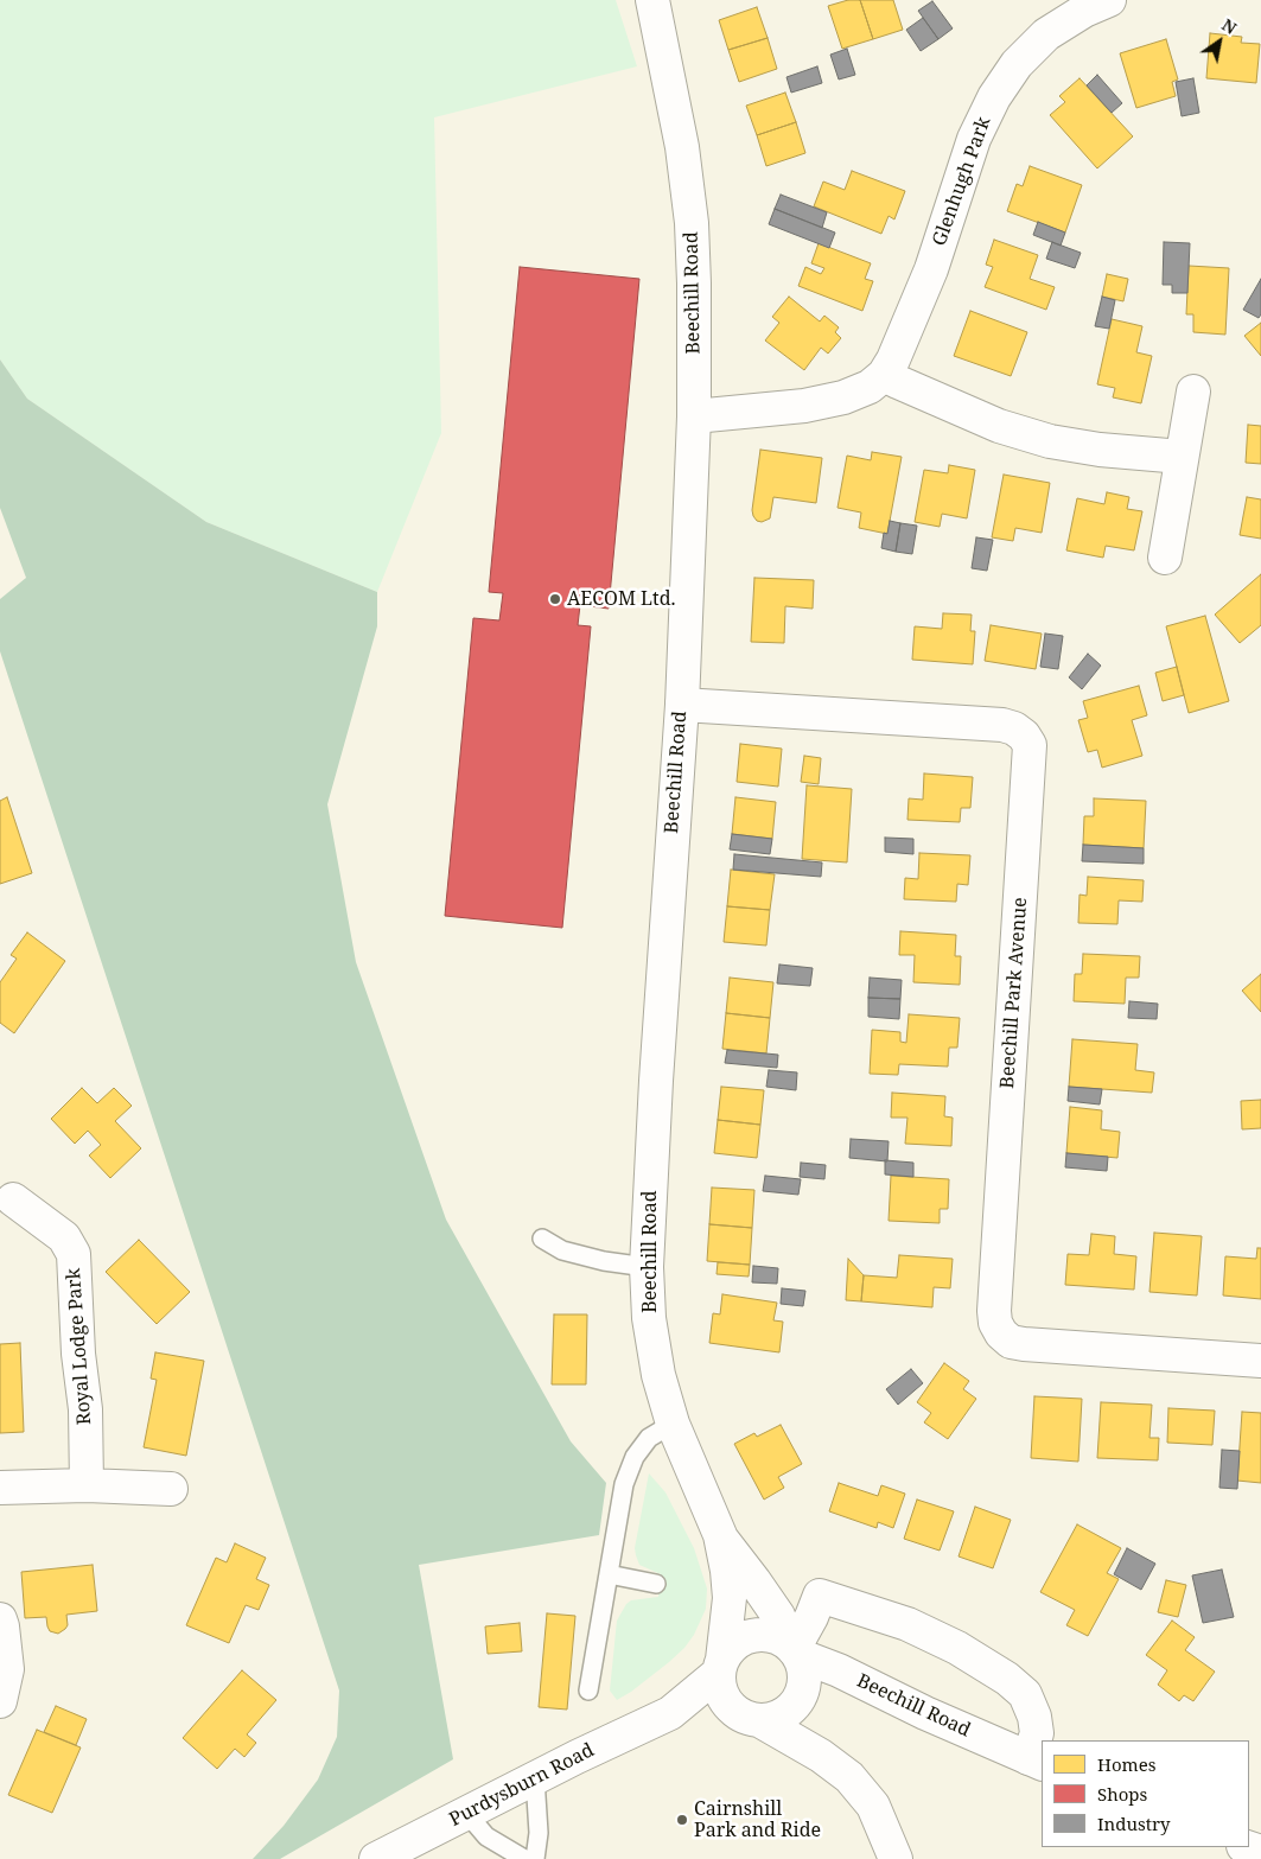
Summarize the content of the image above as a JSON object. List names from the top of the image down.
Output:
{
  "streets": {
    "street": [
      "Glenhugh Park",
      "Beechill Road",
      "Beechill Park Avenue",
      "Royal Lodge Park",
      "Purdysburn Road"
    ]
  },
  "crossings": [
    ["Glenhugh Park", "Beechill Road"],
    ["Beechill Road", "Beechill Park Avenue"],
    ["Beechill Road", "Purdysburn Road"]
  ],
  "places": ["AECOM Ltd.", "Cairnshill Park and Ride"],
  "legend": ["Homes", "Shops", "Industry"],
  "north": "top right"
}
